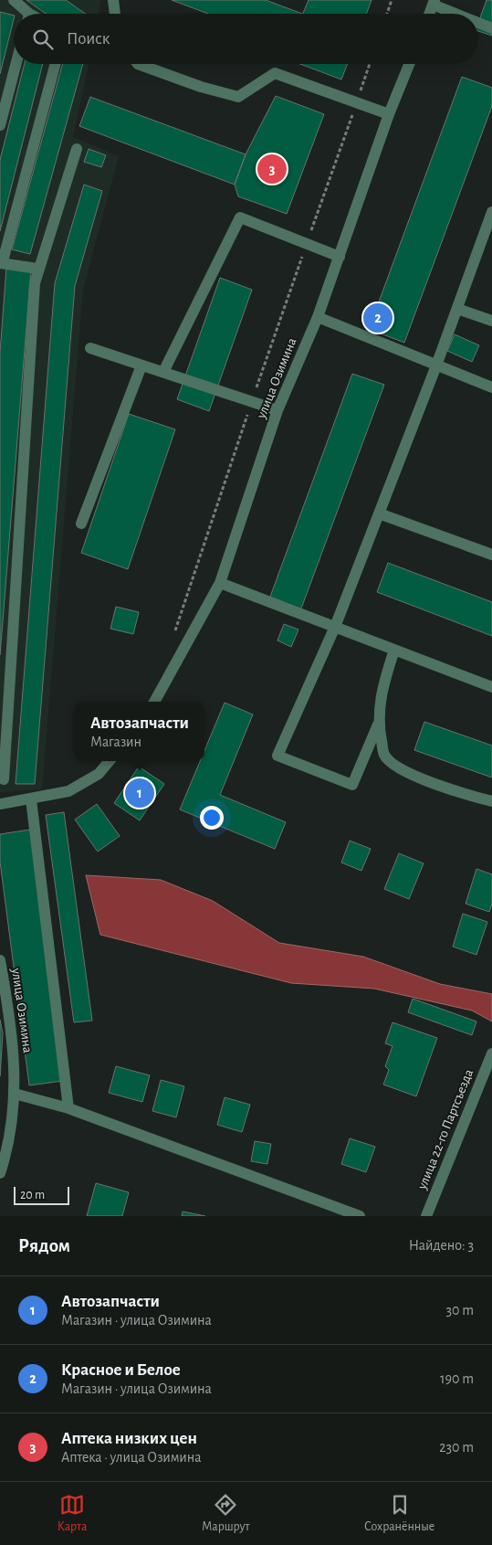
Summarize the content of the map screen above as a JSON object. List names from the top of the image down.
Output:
{
  "streets": {
    "street": ["улица Озимина", "улица 22-го Партсъезда"]
  },
  "scale_bar": "20 m",
  "page": {
    "search": "Поиск",
    "pins": ["3", "2", "1"],
    "popup": ["Автозапчасти", "Магазин"],
    "scale": "20 m",
    "heading": ["Рядом", "Найдено: 3"],
    "list": [
      {
        "mark": "1",
        "name": "Автозапчасти",
        "note": "Магазин · улица Озимина",
        "value": "30 m"
      },
      {
        "mark": "2",
        "name": "Красное и Белое",
        "note": "Магазин · улица Озимина",
        "value": "190 m"
      },
      {
        "mark": "3",
        "name": "Аптека низких цен",
        "note": "Аптека · улица Озимина",
        "value": "230 m"
      }
    ],
    "nav": ["Карта", "Маршрут", "Сохранённые"]
  }
}
